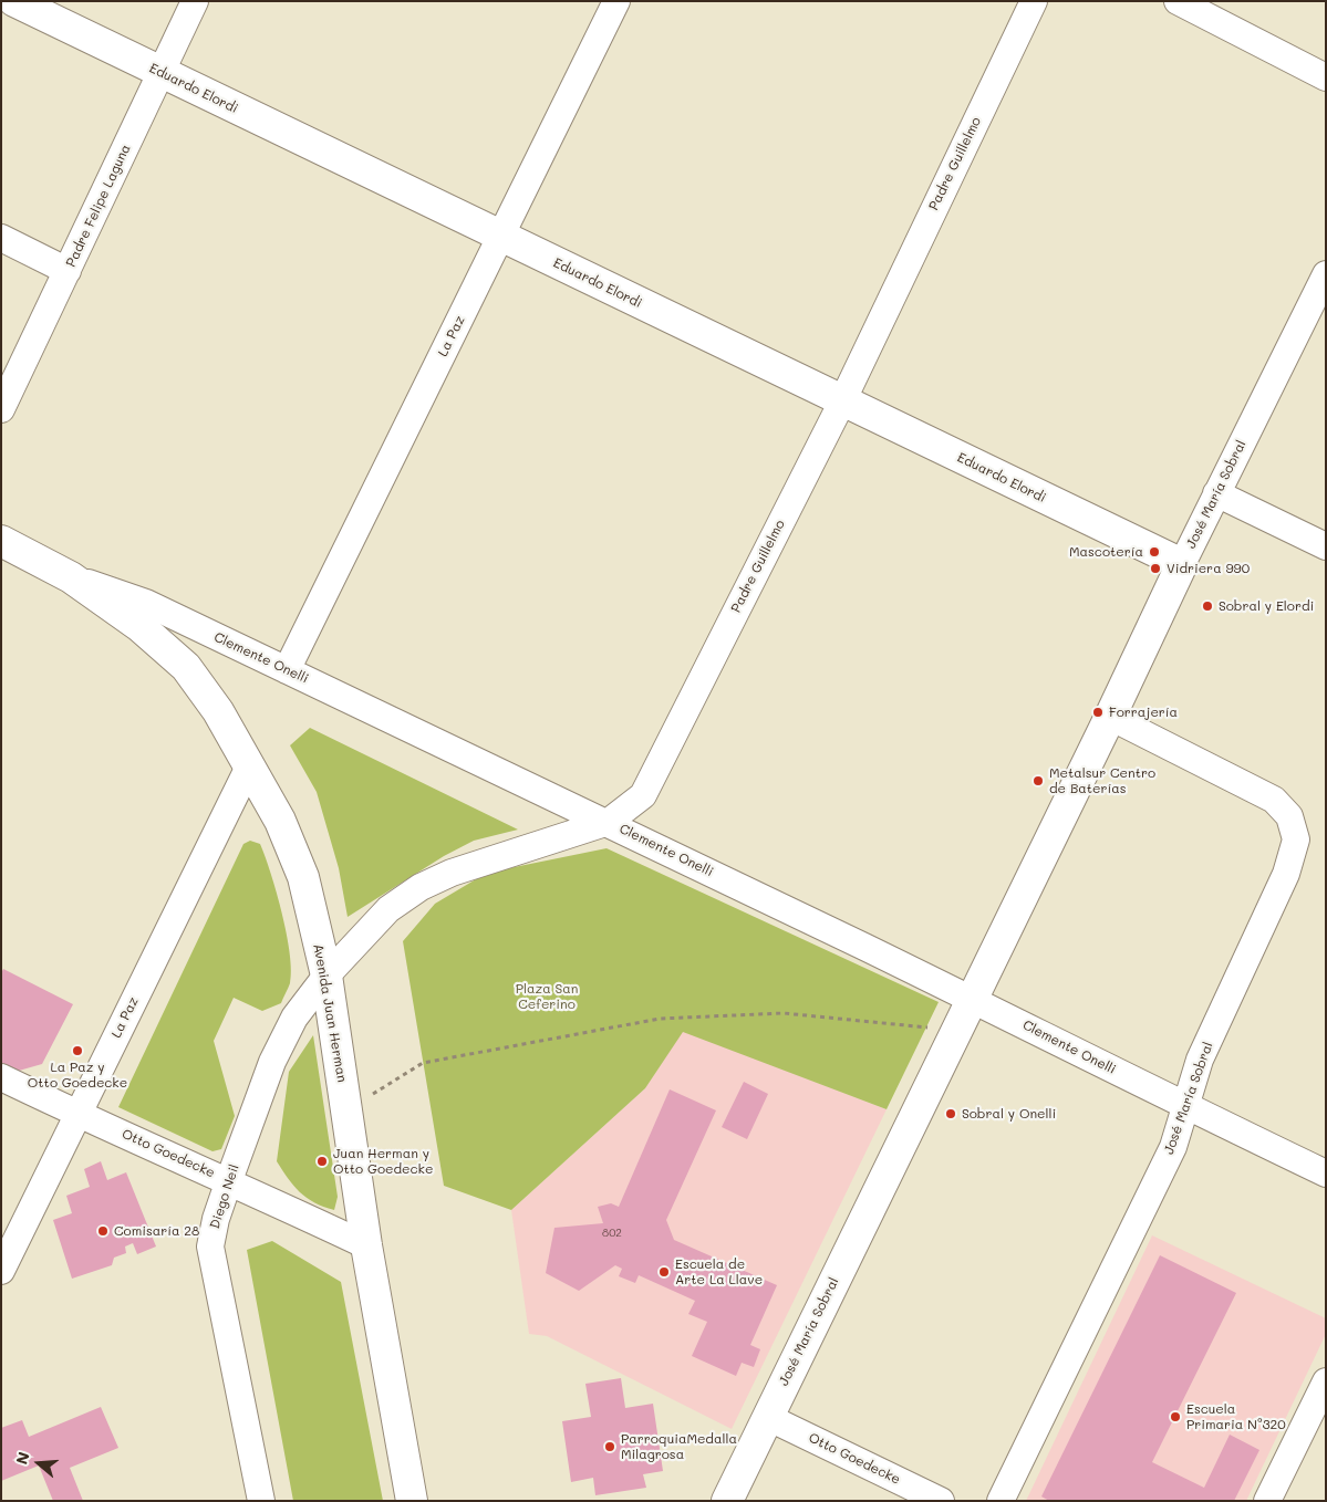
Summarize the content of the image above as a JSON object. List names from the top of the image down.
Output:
{
  "streets": {
    "main road": [
      "Eduardo Elordi",
      "José María Sobral",
      "Clemente Onelli",
      "Avenida Juan Herman"
    ],
    "street": [
      "Padre Guillelmo",
      "Padre Felipe Laguna",
      "La Paz",
      "Otto Goedecke",
      "Diego Neil"
    ]
  },
  "crossings": [
    ["Eduardo Elordi", "Padre Guillelmo"],
    ["Eduardo Elordi", "Padre Felipe Laguna"],
    ["Eduardo Elordi", "La Paz"],
    ["Eduardo Elordi", "José María Sobral"],
    ["Padre Guillelmo", "Clemente Onelli"],
    ["Padre Guillelmo", "Avenida Juan Herman"],
    ["Padre Guillelmo", "Diego Neil"],
    ["La Paz", "Clemente Onelli"],
    ["La Paz", "Avenida Juan Herman"],
    ["La Paz", "Otto Goedecke"],
    ["José María Sobral", "Clemente Onelli"],
    ["José María Sobral", "Otto Goedecke"],
    ["Clemente Onelli", "Avenida Juan Herman"],
    ["Avenida Juan Herman", "Otto Goedecke"],
    ["Avenida Juan Herman", "Diego Neil"],
    ["Otto Goedecke", "Diego Neil"]
  ],
  "parks": ["Plaza San Ceferino"],
  "places": [
    "Mascotería",
    "Vidriera 990",
    "Sobral y Elordi",
    "Forrajería",
    "Metalsur Centro de Baterías",
    "La Paz y Otto Goedecke",
    "Sobral y Onelli",
    "Juan Herman y Otto Goedecke",
    "Comisaría 28",
    "Escuela de Arte La Llave",
    "Escuela Primaria N°320",
    "ParroquiaMedalla Milagrosa"
  ],
  "house_numbers": ["802"],
  "north": "left"
}
